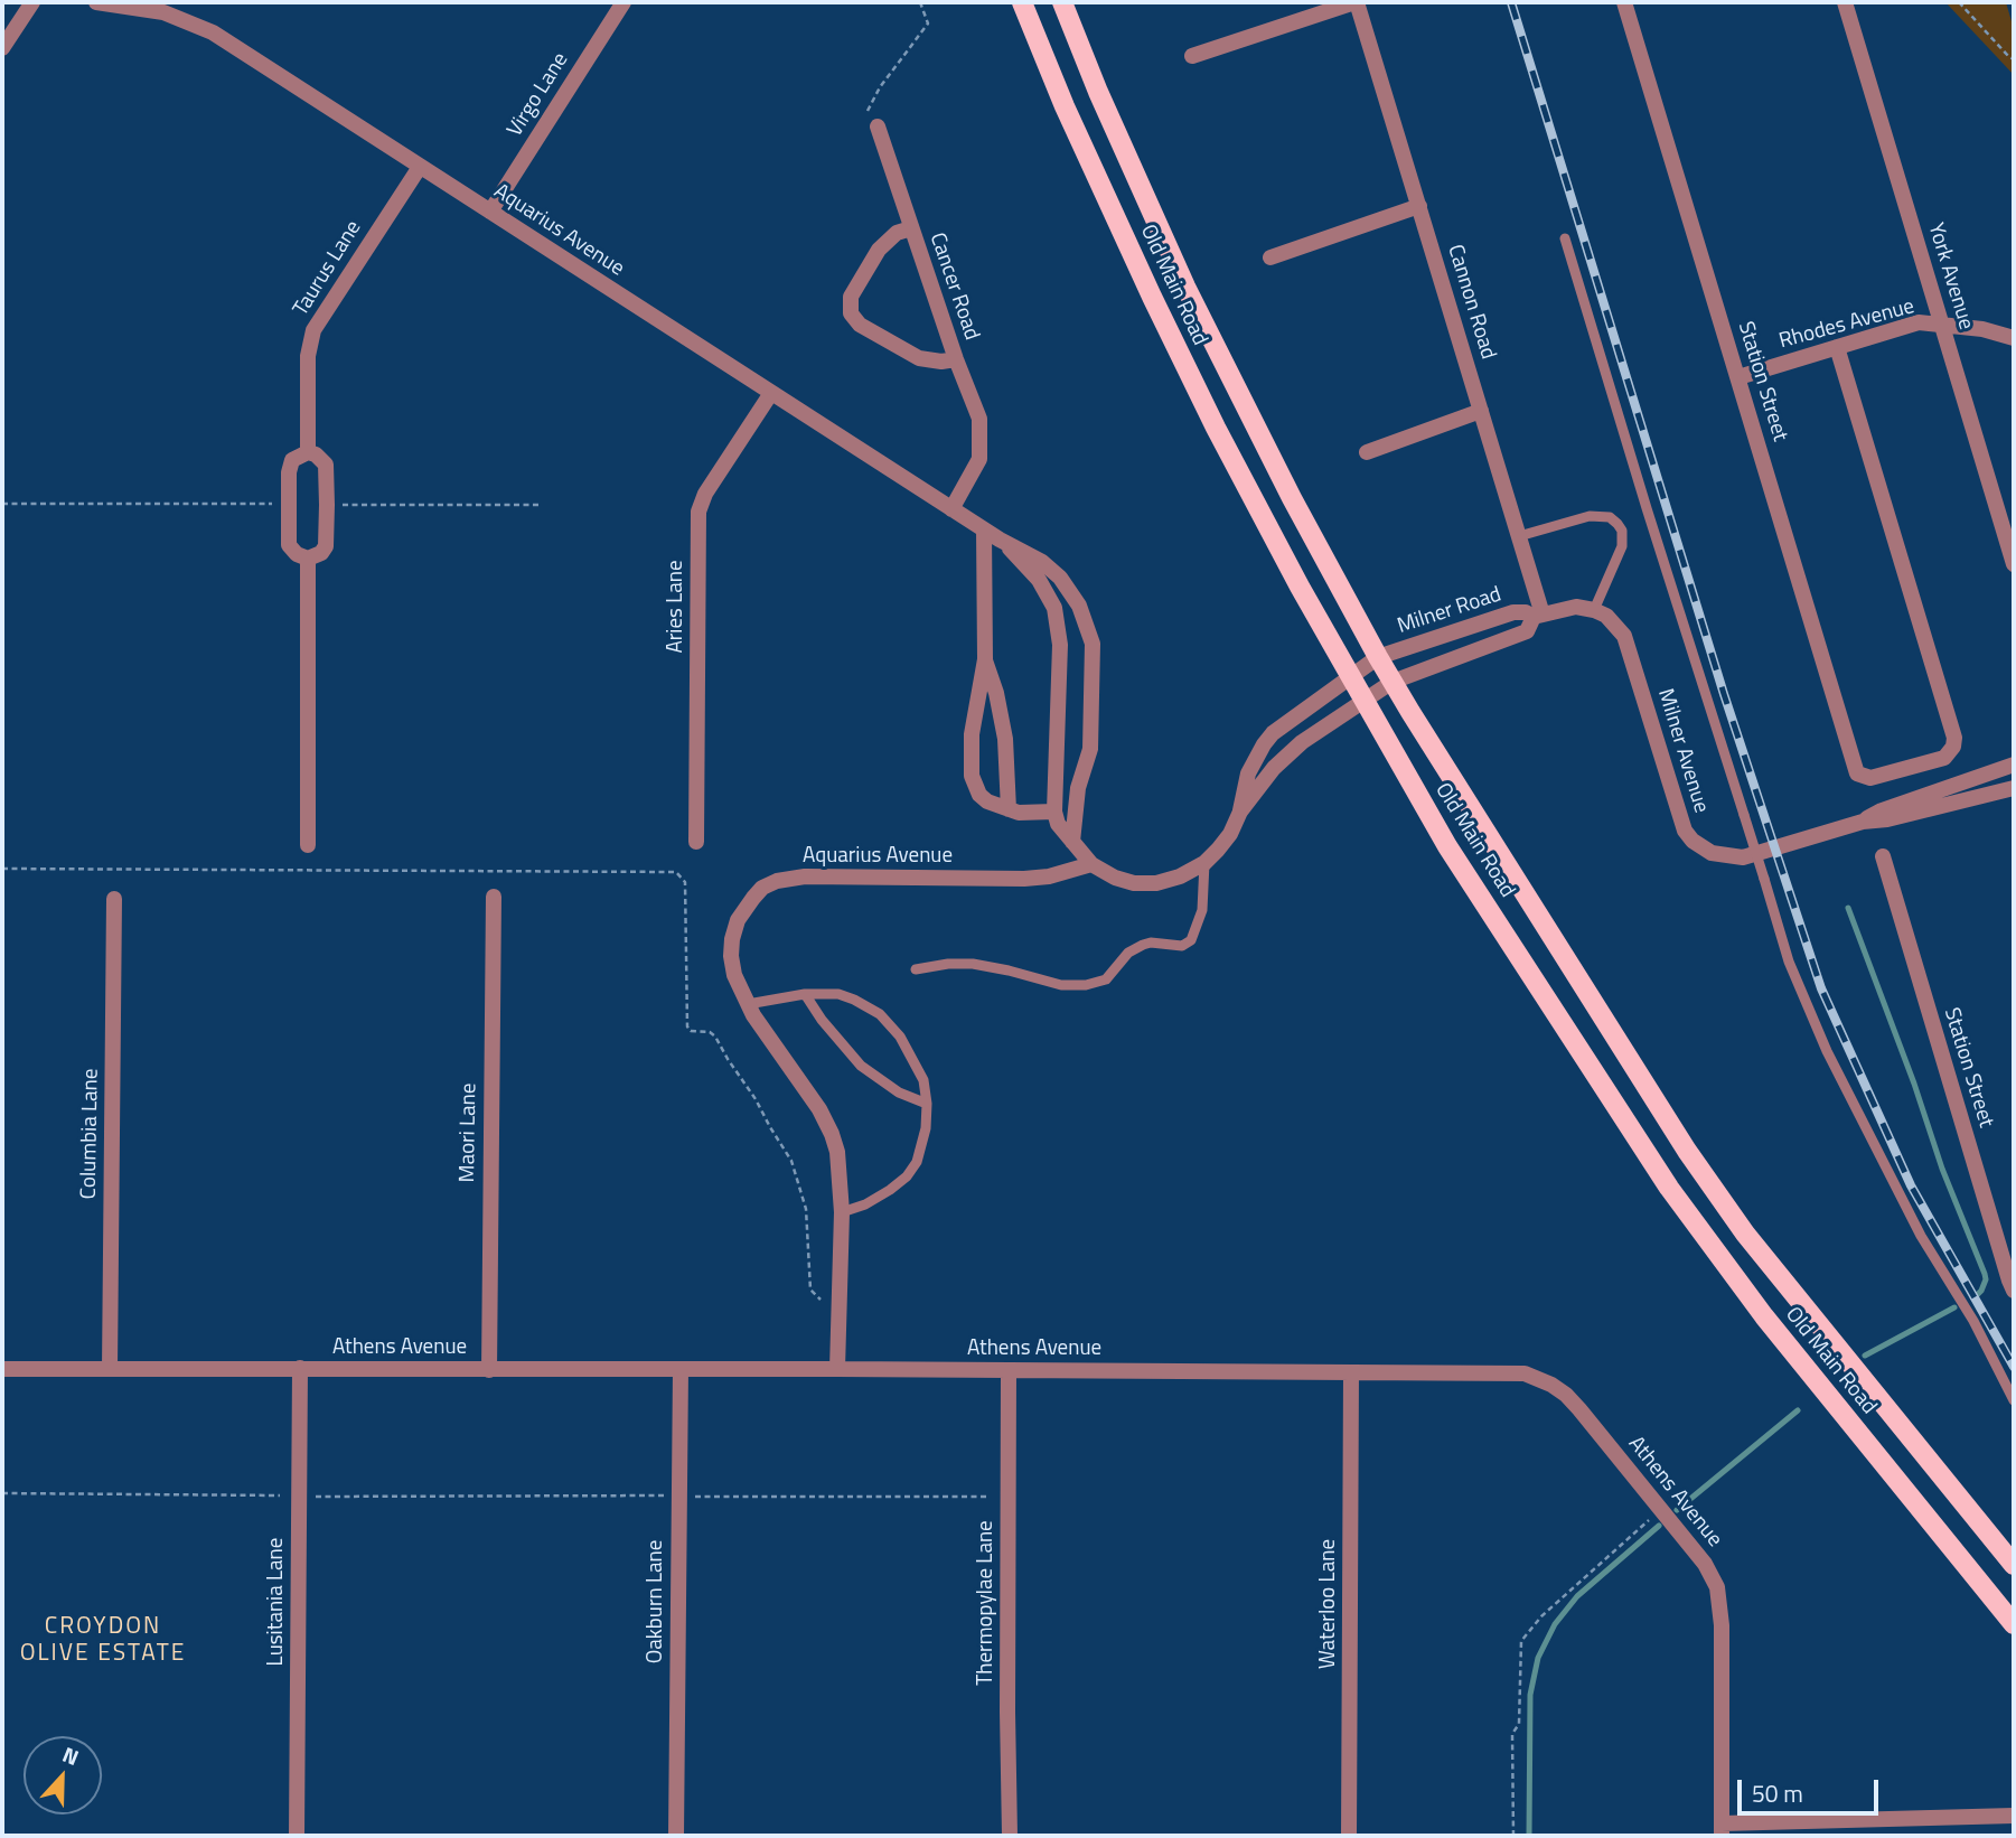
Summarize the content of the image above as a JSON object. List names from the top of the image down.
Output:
{
  "streets": {
    "main road": ["Old Main Road"],
    "street": [
      "Virgo Lane",
      "Aquarius Avenue",
      "Taurus Lane",
      "York Avenue",
      "Cancer Road",
      "Cannon Road",
      "Rhodes Avenue",
      "Station Street",
      "Aries Lane",
      "Milner Road",
      "Milner Avenue",
      "Maori Lane",
      "Columbia Lane",
      "Athens Avenue",
      "Lusitania Lane",
      "Oakburn Lane",
      "Thermopylae Lane",
      "Waterloo Lane"
    ]
  },
  "crossings": [
    ["Virgo Lane", "Aquarius Avenue"],
    ["Aquarius Avenue", "Taurus Lane"],
    ["Aquarius Avenue", "Cancer Road"],
    ["Aquarius Avenue", "Aries Lane"],
    ["Aquarius Avenue", "Athens Avenue"],
    ["York Avenue", "Rhodes Avenue"],
    ["Old Main Road", "Milner Road"],
    ["Cannon Road", "Milner Road"],
    ["Rhodes Avenue", "Station Street"],
    ["Maori Lane", "Athens Avenue"],
    ["Columbia Lane", "Athens Avenue"],
    ["Athens Avenue", "Lusitania Lane"],
    ["Athens Avenue", "Oakburn Lane"],
    ["Athens Avenue", "Thermopylae Lane"],
    ["Athens Avenue", "Waterloo Lane"]
  ],
  "districts": ["CROYDON OLIVE ESTATE"],
  "scale_bar": "50 m",
  "north": "top"
}
